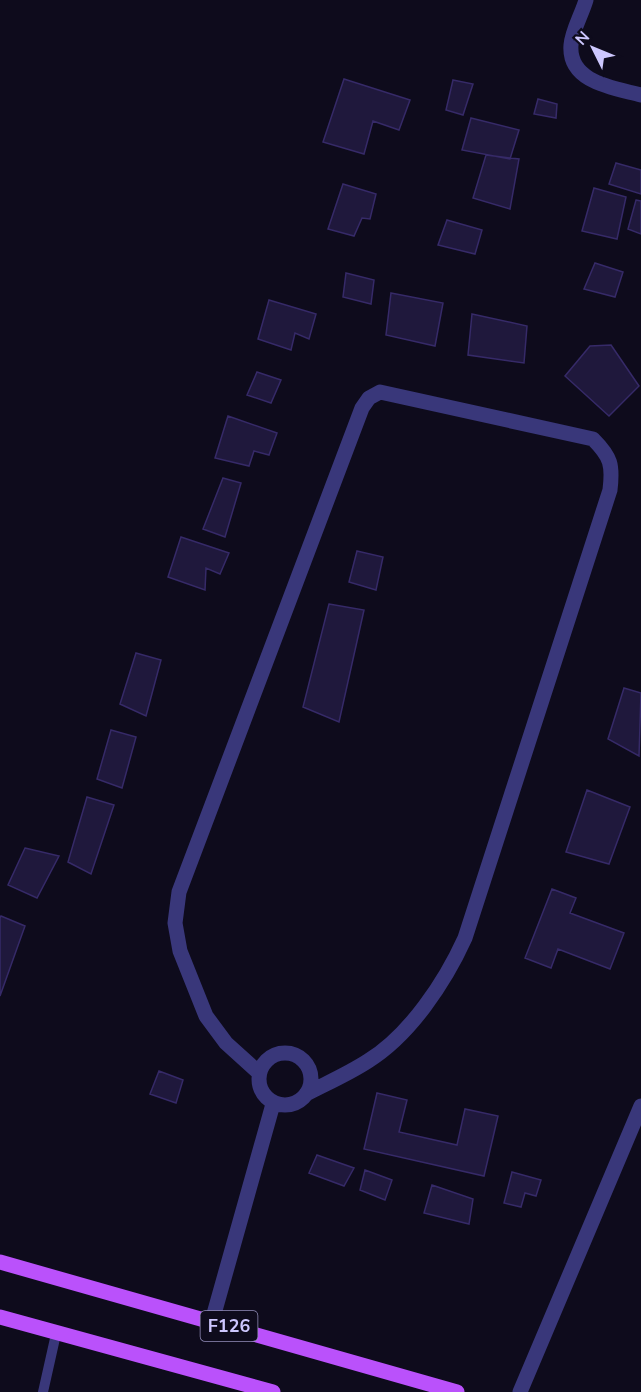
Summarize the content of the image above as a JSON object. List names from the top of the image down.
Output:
{
  "streets": {
    "main road": ["F126"]
  },
  "north": "top left"
}
